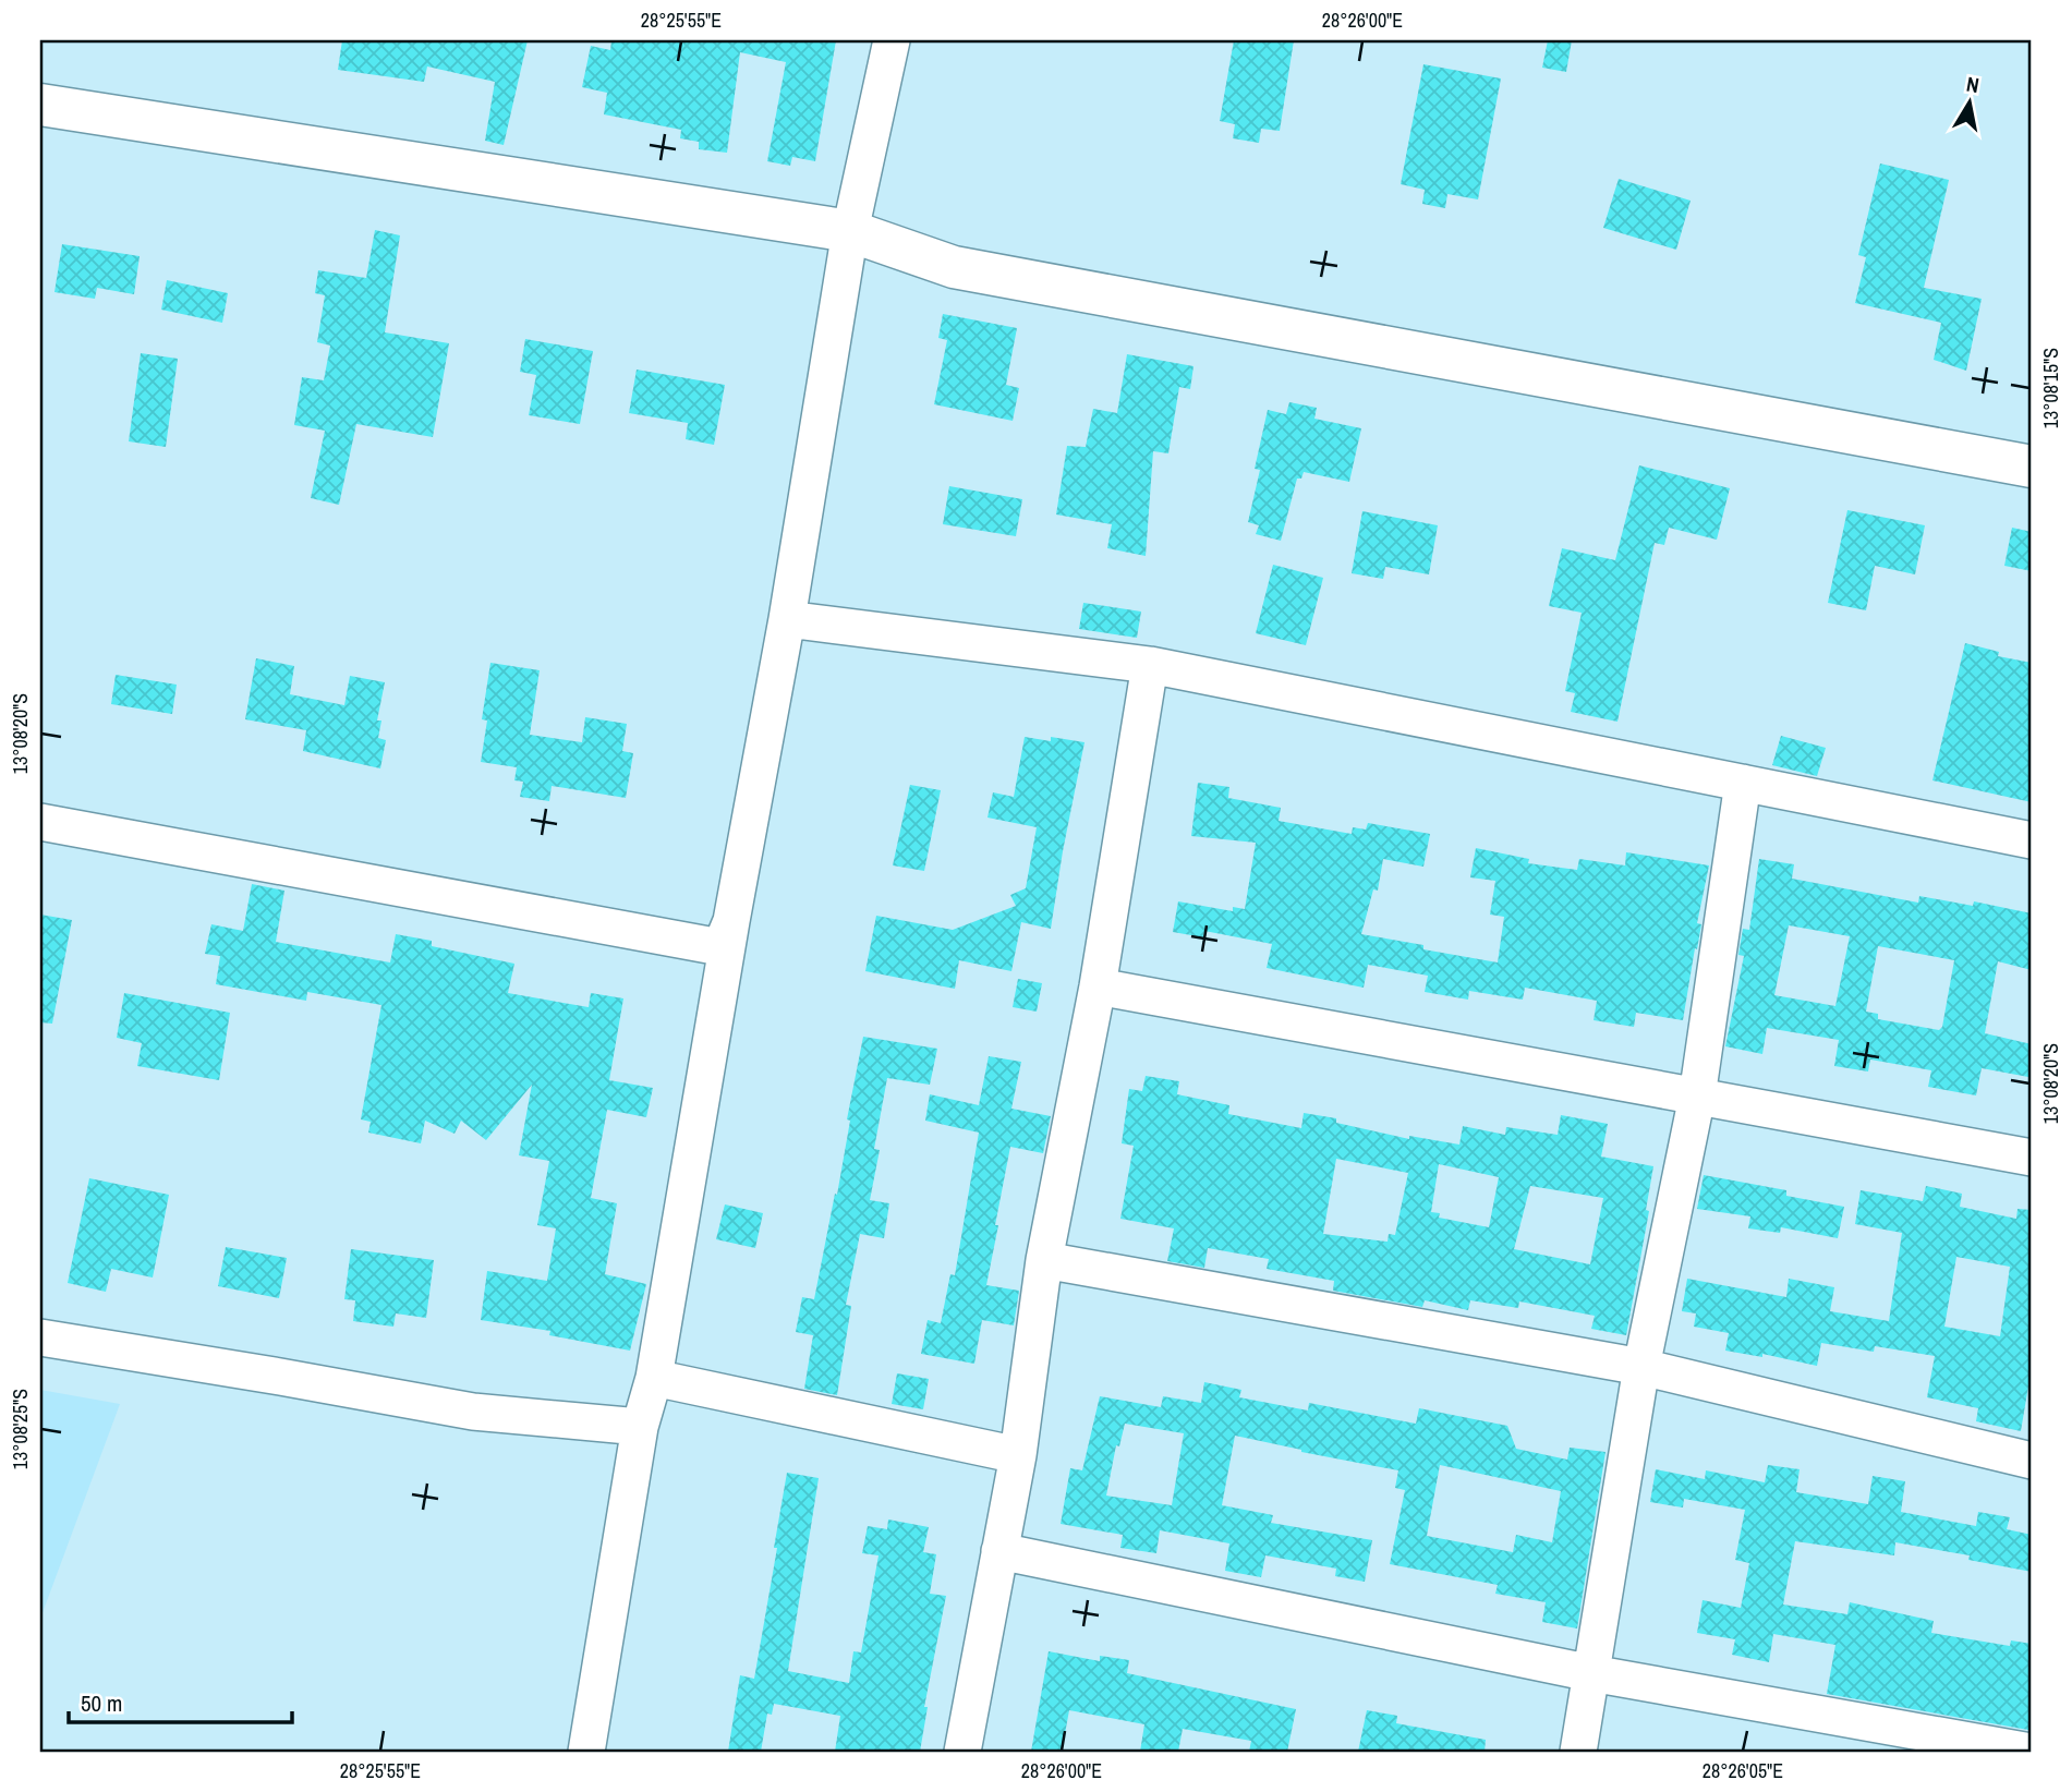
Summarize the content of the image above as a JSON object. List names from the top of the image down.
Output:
{
  "scale_bar": "50 m",
  "north": "top",
  "coordinates": [
    "28°25'55\"E",
    "28°26'00\"E",
    "13°08'15\"S",
    "13°08'20\"S",
    "13°08'25\"S",
    "28°26'05\"E"
  ]
}
